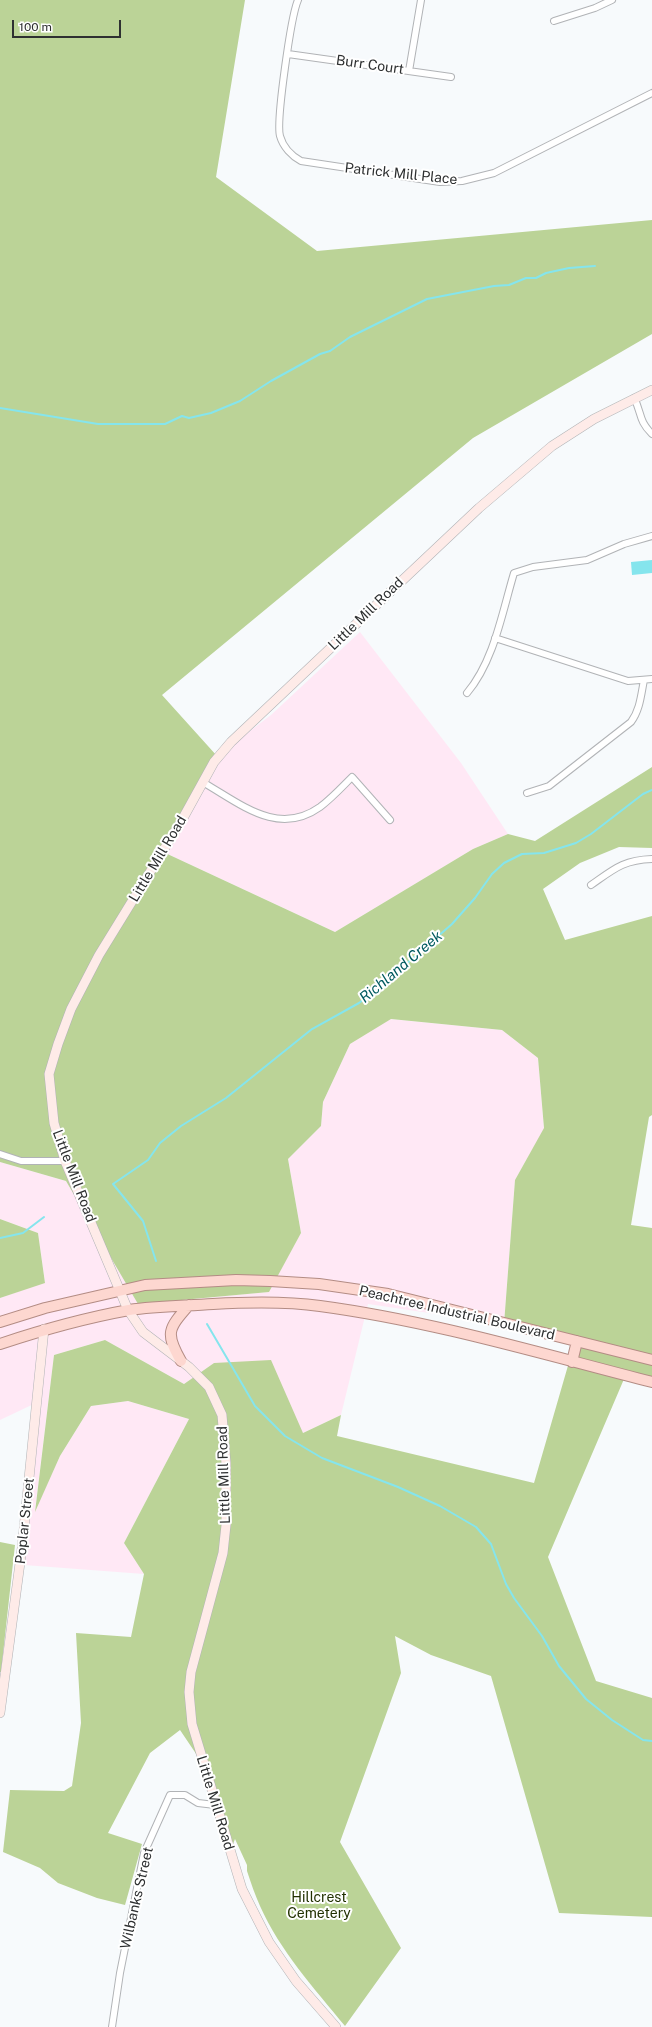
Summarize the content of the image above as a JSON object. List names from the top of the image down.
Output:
{
  "streets": {
    "main road": ["Peachtree Industrial Boulevard"],
    "street": [
      "Burr Court",
      "Patrick Mill Place",
      "Little Mill Road",
      "Poplar Street",
      "Wilbanks Street"
    ]
  },
  "crossings": [
    ["Burr Court", "Patrick Mill Place"],
    ["Little Mill Road", "Peachtree Industrial Boulevard"],
    ["Little Mill Road", "Wilbanks Street"],
    ["Peachtree Industrial Boulevard", "Poplar Street"]
  ],
  "water": ["Richland Creek"],
  "parks": ["Hillcrest Cemetery"],
  "scale_bar": "100 m"
}
